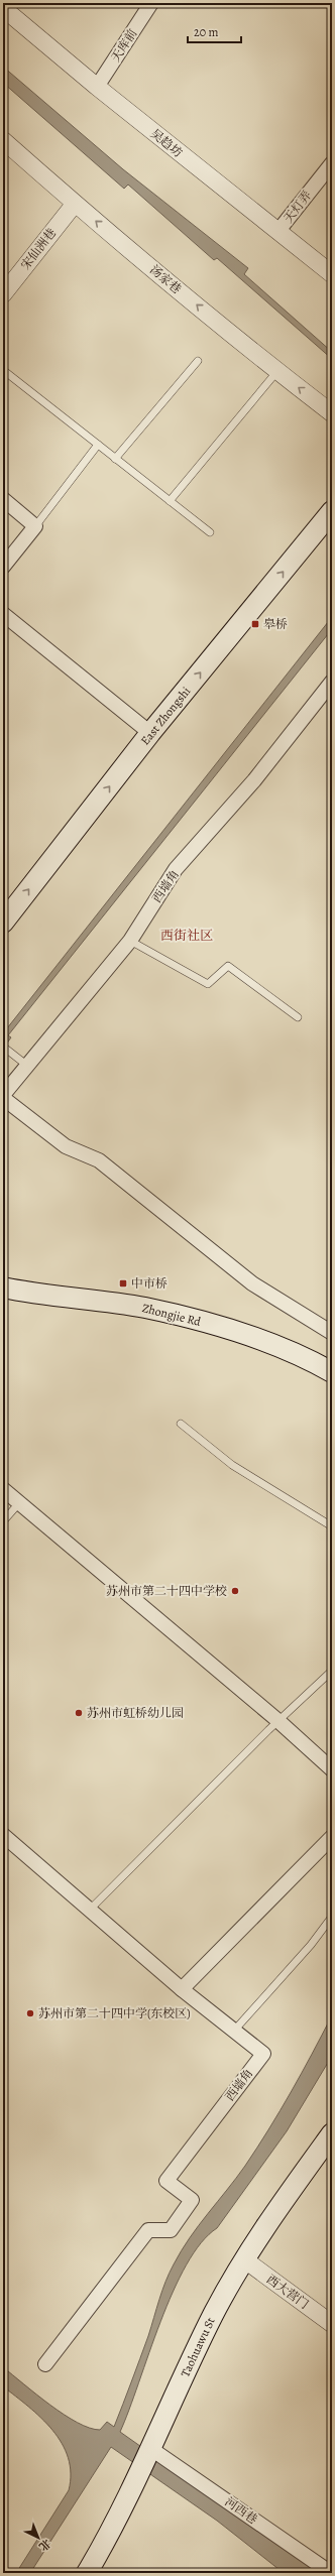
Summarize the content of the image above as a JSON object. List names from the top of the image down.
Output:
{
  "streets": {
    "main road": ["East Zhongshi", "Zhongjie Rd", "Taohuawu St"],
    "street": [
      "天库前",
      "吴趋坊",
      "天灯弄",
      "宋仙洲巷",
      "汤家巷",
      "西墙角",
      "西大营门",
      "河西巷"
    ]
  },
  "crossings": [
    ["天库前", "吴趋坊"],
    ["吴趋坊", "天灯弄"],
    ["宋仙洲巷", "汤家巷"],
    ["西大营门", "Taohuawu St"],
    ["Taohuawu St", "河西巷"]
  ],
  "one_way": ["汤家巷", "East Zhongshi"],
  "districts": ["西街社区"],
  "places": {
    "transit": ["皋桥", "中市桥"],
    "other": ["苏州市第二十四中学校", "苏州市虹桥幼儿园", "苏州市第二十四中学(东校区)"]
  },
  "scale_bar": "20 m",
  "north": "bottom right"
}
